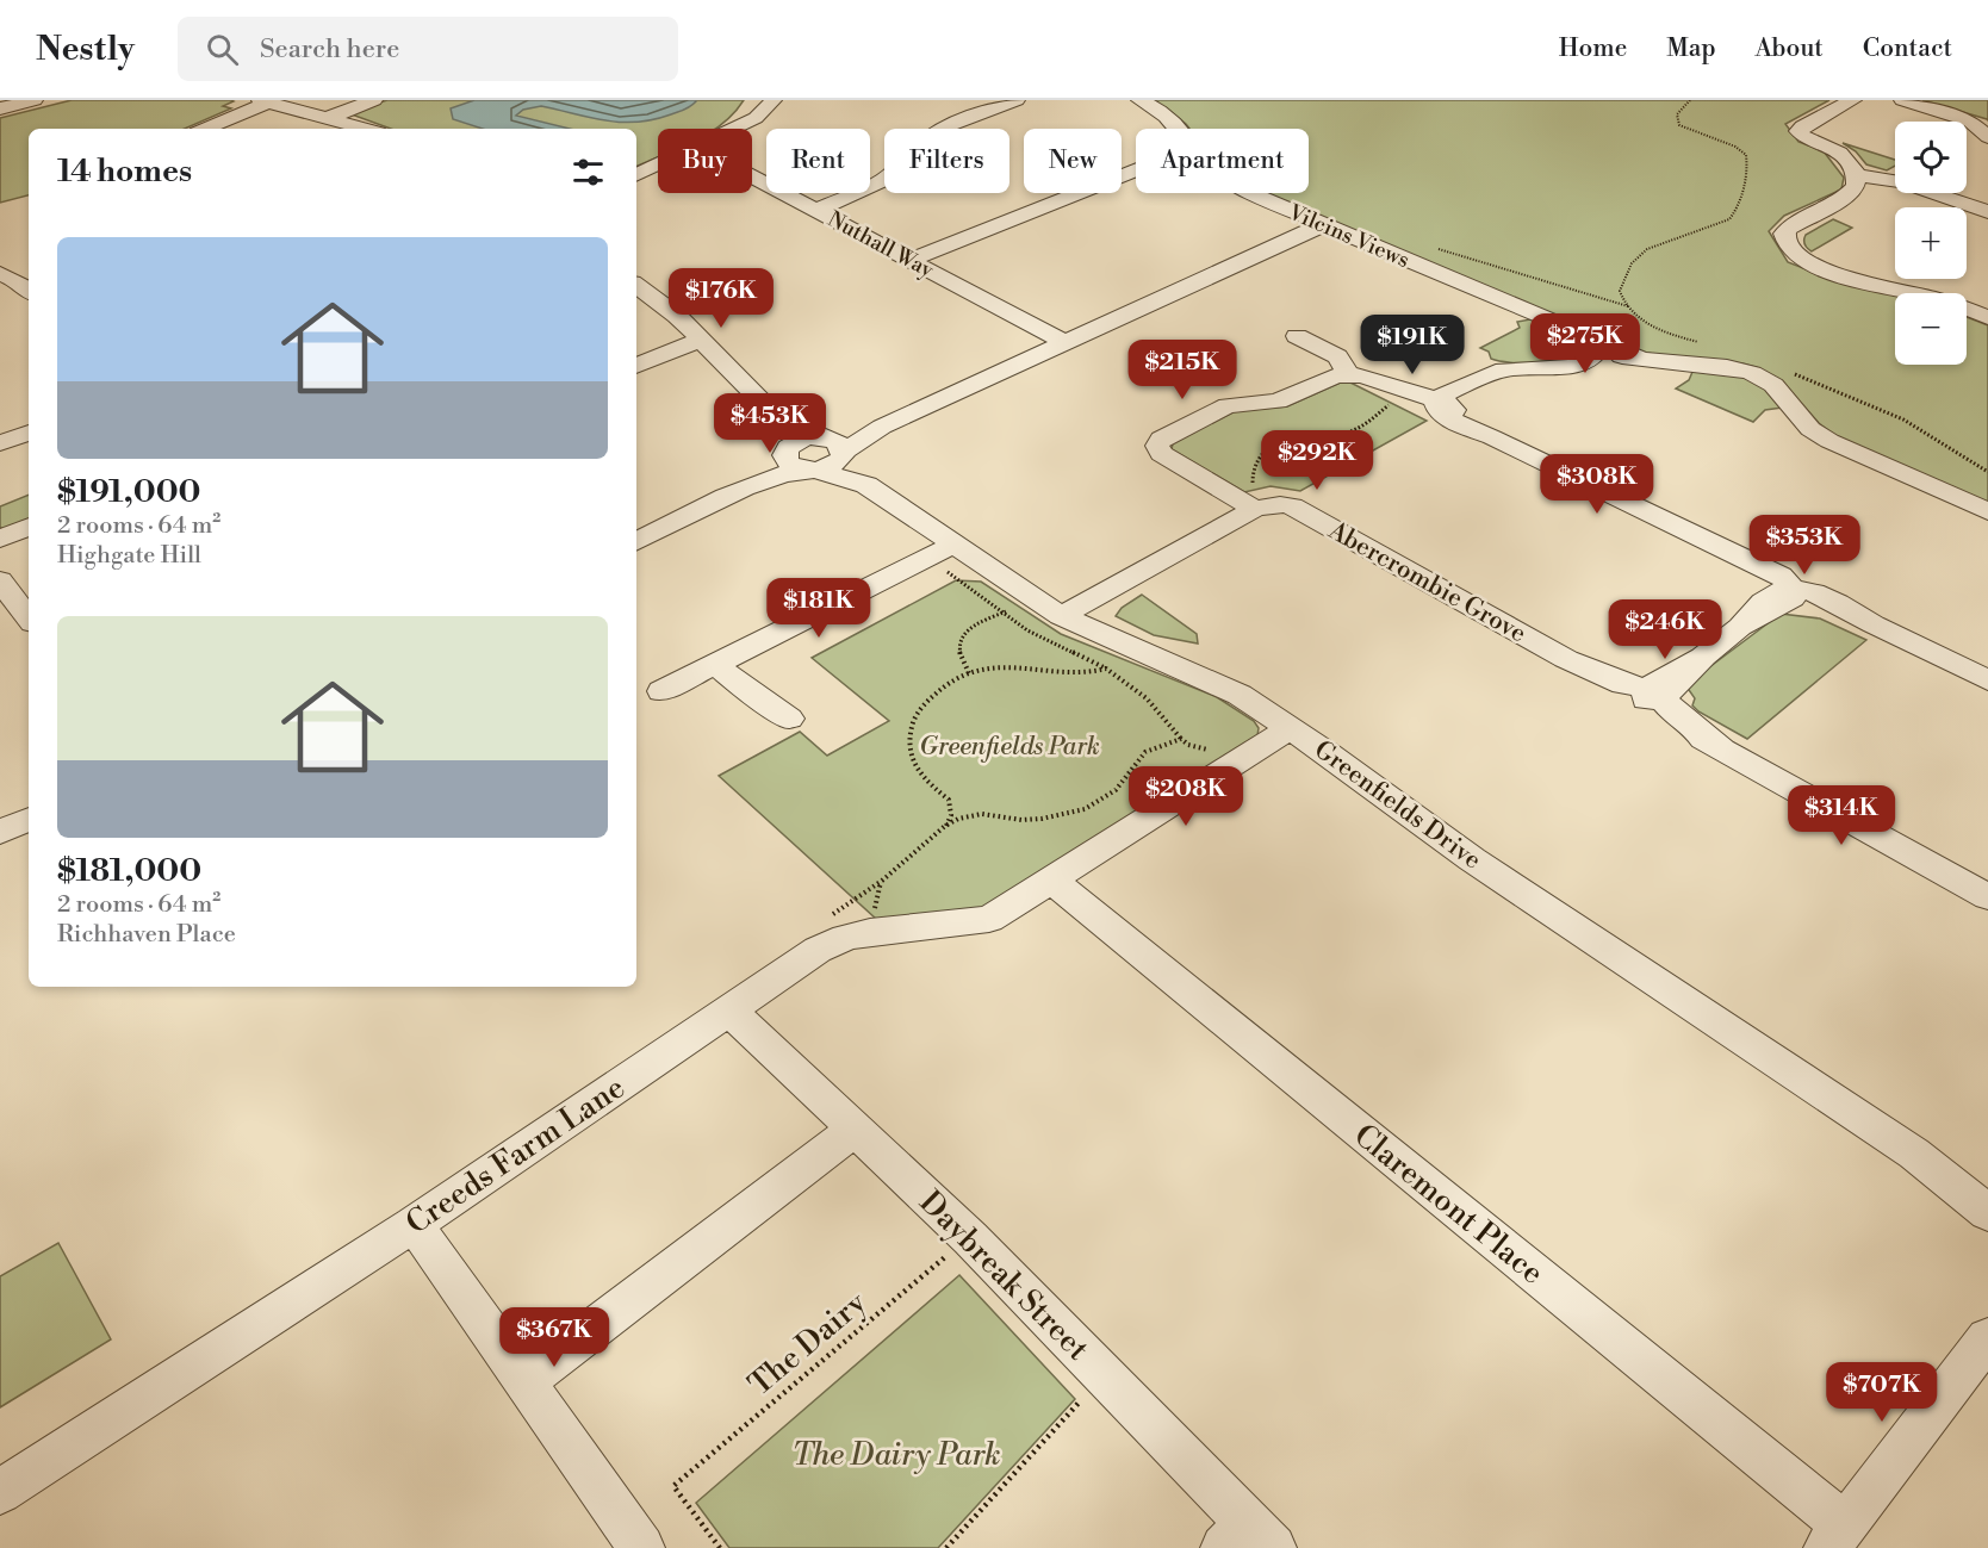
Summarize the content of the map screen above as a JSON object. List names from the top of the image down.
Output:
{
  "streets": {
    "street": [
      "Vilcins Views",
      "Nuthall Way",
      "Abercrombie Grove",
      "Greenfields Drive",
      "Creeds Farm Lane",
      "Claremont Place",
      "Daybreak Street"
    ],
    "path": ["The Dairy"]
  },
  "crossings": [
    ["Abercrombie Grove", "Greenfields Drive"],
    ["Greenfields Drive", "Creeds Farm Lane"],
    ["Creeds Farm Lane", "Claremont Place"],
    ["Creeds Farm Lane", "Daybreak Street"],
    ["Daybreak Street", "The Dairy"]
  ],
  "parks": ["Greenfields Park", "The Dairy Park"],
  "page": {
    "header": "Nestly",
    "search": "Search here",
    "nav": [
      "Home",
      "Map",
      "About",
      "Contact"
    ],
    "map_buttons": ["+", "−"],
    "chip": [
      "Buy",
      "Rent",
      "Filters",
      "New",
      "Apartment"
    ],
    "heading": "14 homes",
    "list": [
      {
        "name": "$191,000",
        "note": "2 rooms · 64 m² · Highgate Hill"
      },
      {
        "name": "$181,000",
        "note": "2 rooms · 64 m² · Richhaven Place"
      }
    ],
    "price": [
      "$176K",
      "$275K",
      "$191K",
      "$215K",
      "$453K",
      "$292K",
      "$308K",
      "$353K",
      "$181K",
      "$246K",
      "$208K",
      "$314K",
      "$367K",
      "$707K"
    ]
  }
}
